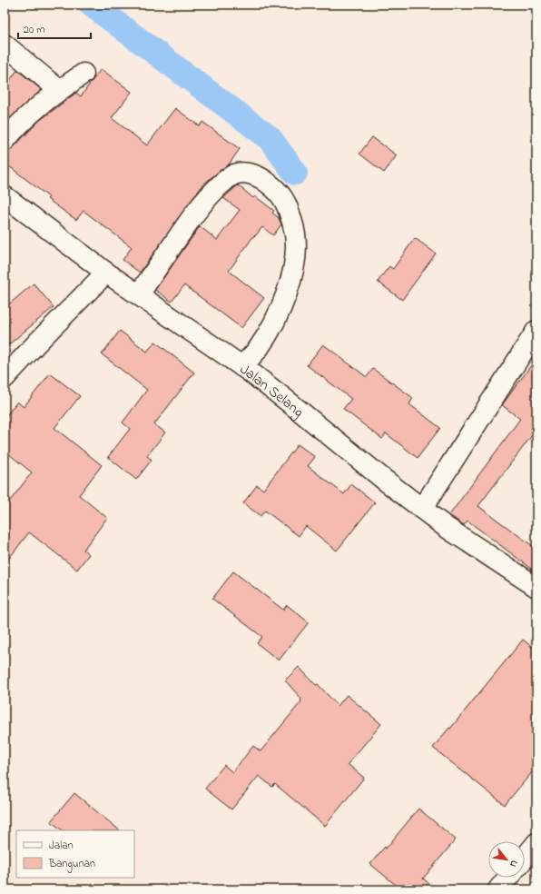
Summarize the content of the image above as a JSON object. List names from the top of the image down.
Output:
{
  "streets": {
    "street": ["Jalan Selang"]
  },
  "legend": ["Jalan", "Bangunan"],
  "scale_bar": "20 m",
  "north": "bottom right"
}
